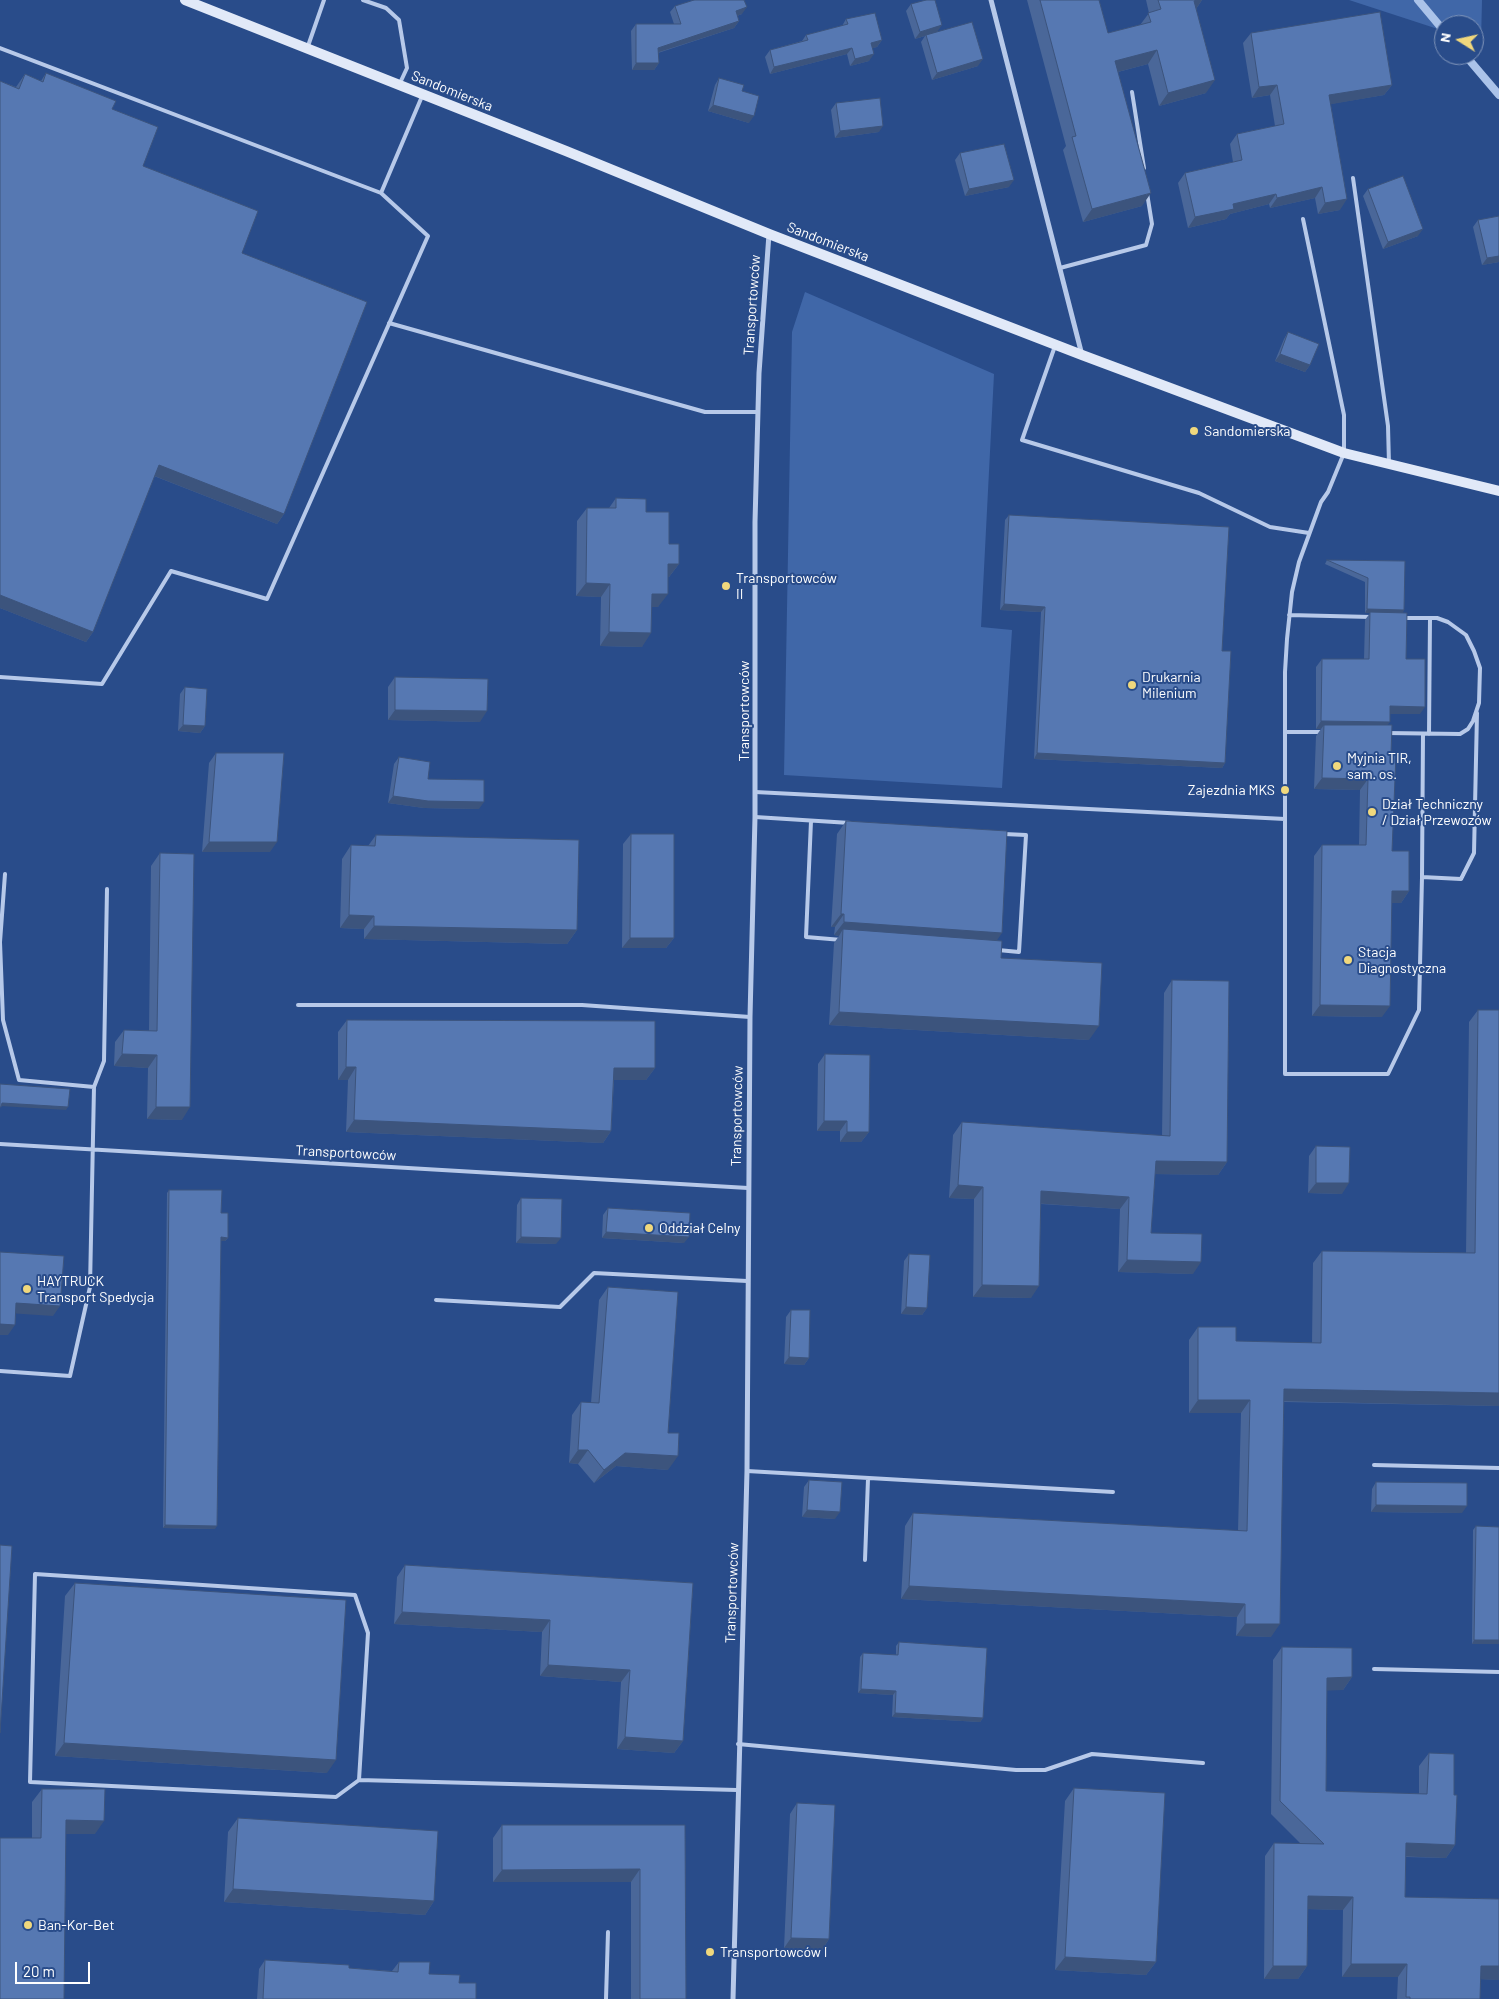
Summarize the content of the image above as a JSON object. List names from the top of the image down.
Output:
{
  "streets": {
    "street": ["Sandomierska", "Transportowców"]
  },
  "crossings": [
    ["Sandomierska", "Transportowców"]
  ],
  "places": [
    "Sandomierska",
    "Transportowców II",
    "Drukarnia Milenium",
    "Myjnia TIR, sam. os.",
    "Zajezdnia MKS",
    "Dział Techniczny / Dział Przewozów",
    "Stacja Diagnostyczna",
    "Oddział Celny",
    "HAYTRUCK Transport Spedycja",
    "Ban-Kor-Bet",
    "Transportowców I"
  ],
  "scale_bar": "20 m",
  "north": "left"
}
